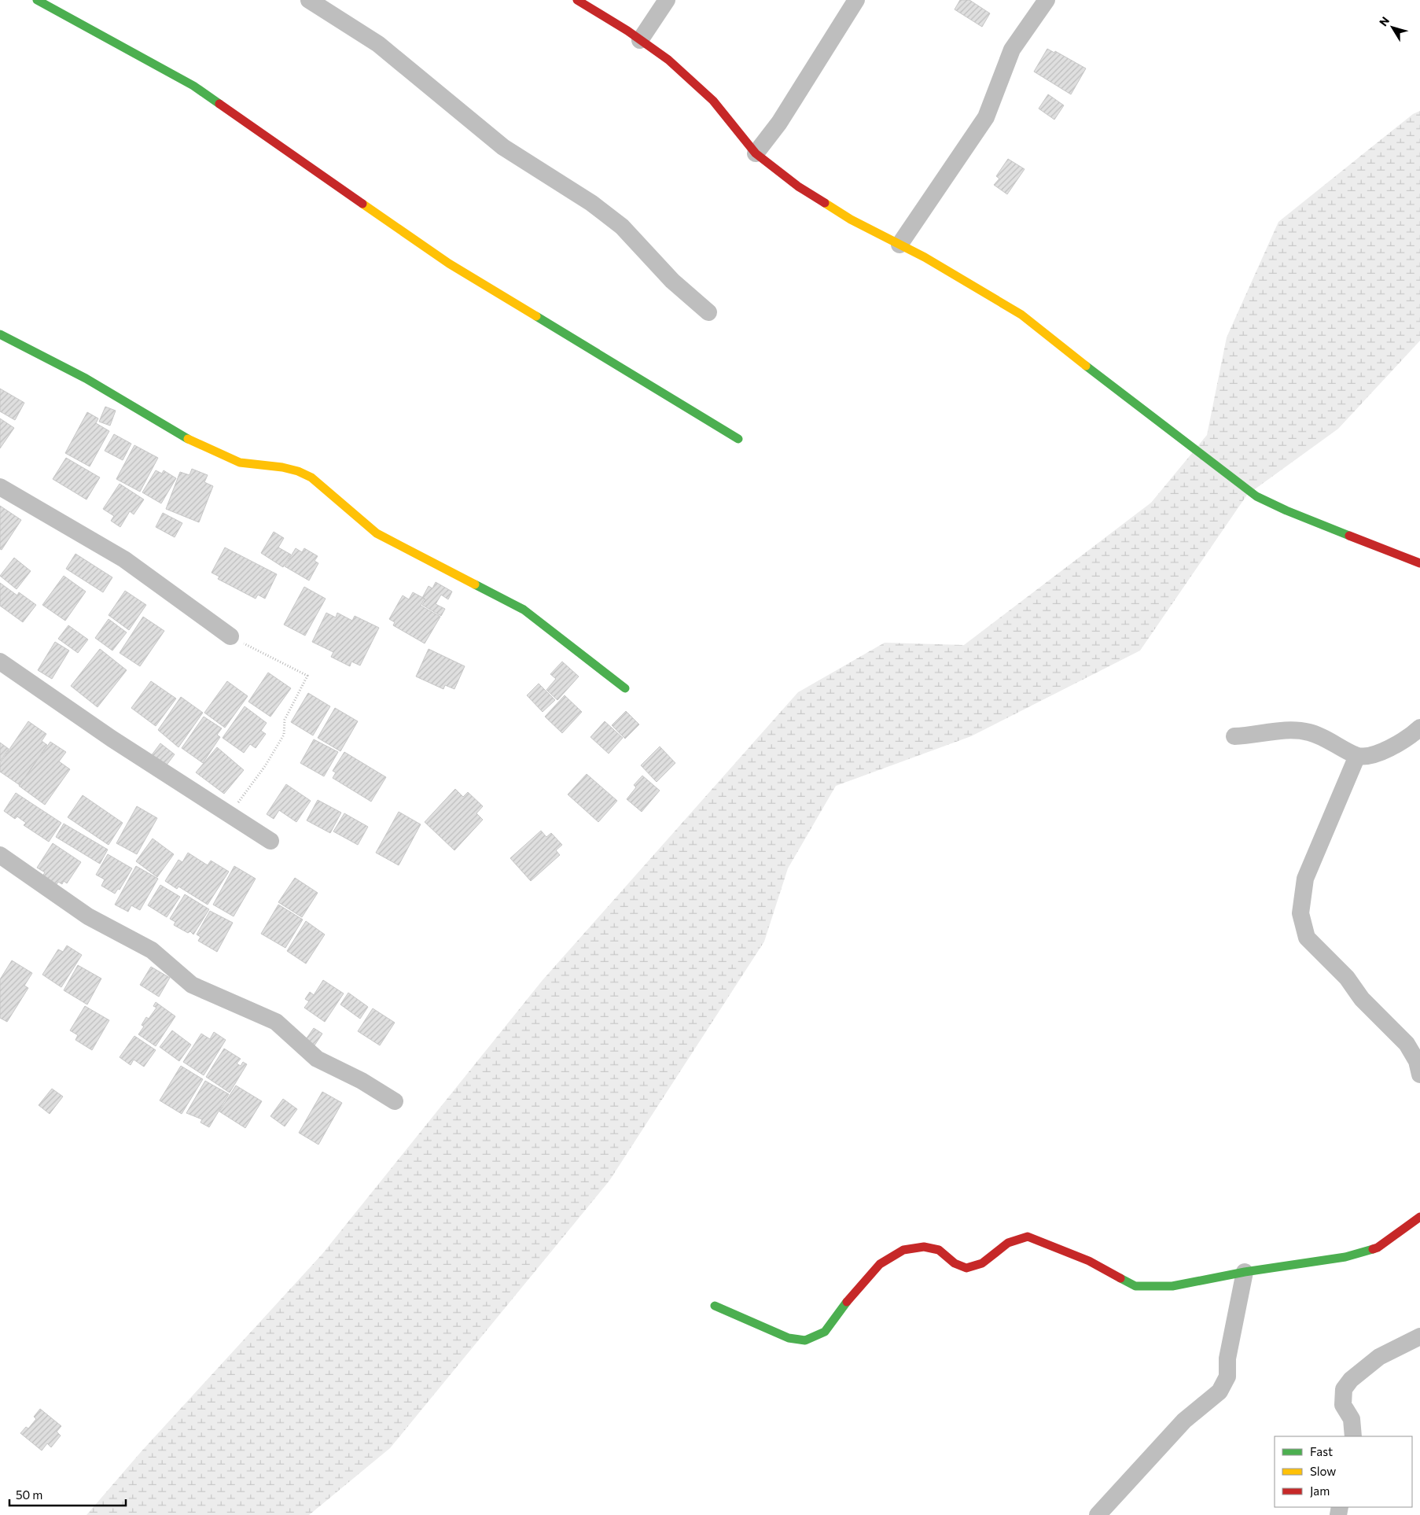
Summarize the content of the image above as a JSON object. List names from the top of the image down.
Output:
{
  "legend": ["Fast", "Slow", "Jam"],
  "scale_bar": "50 m",
  "north": "top left"
}
